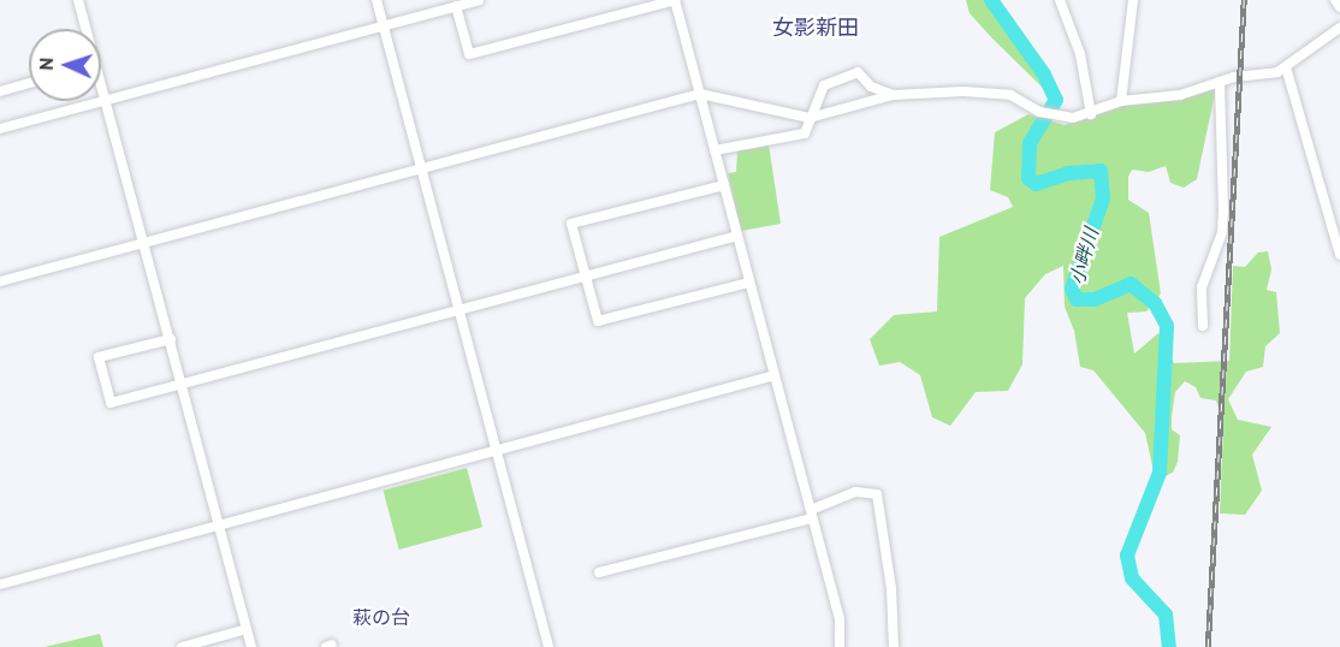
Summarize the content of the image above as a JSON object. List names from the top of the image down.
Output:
{
  "districts": ["女影新田", "萩の台"],
  "water": ["小畔川"],
  "north": "left"
}
